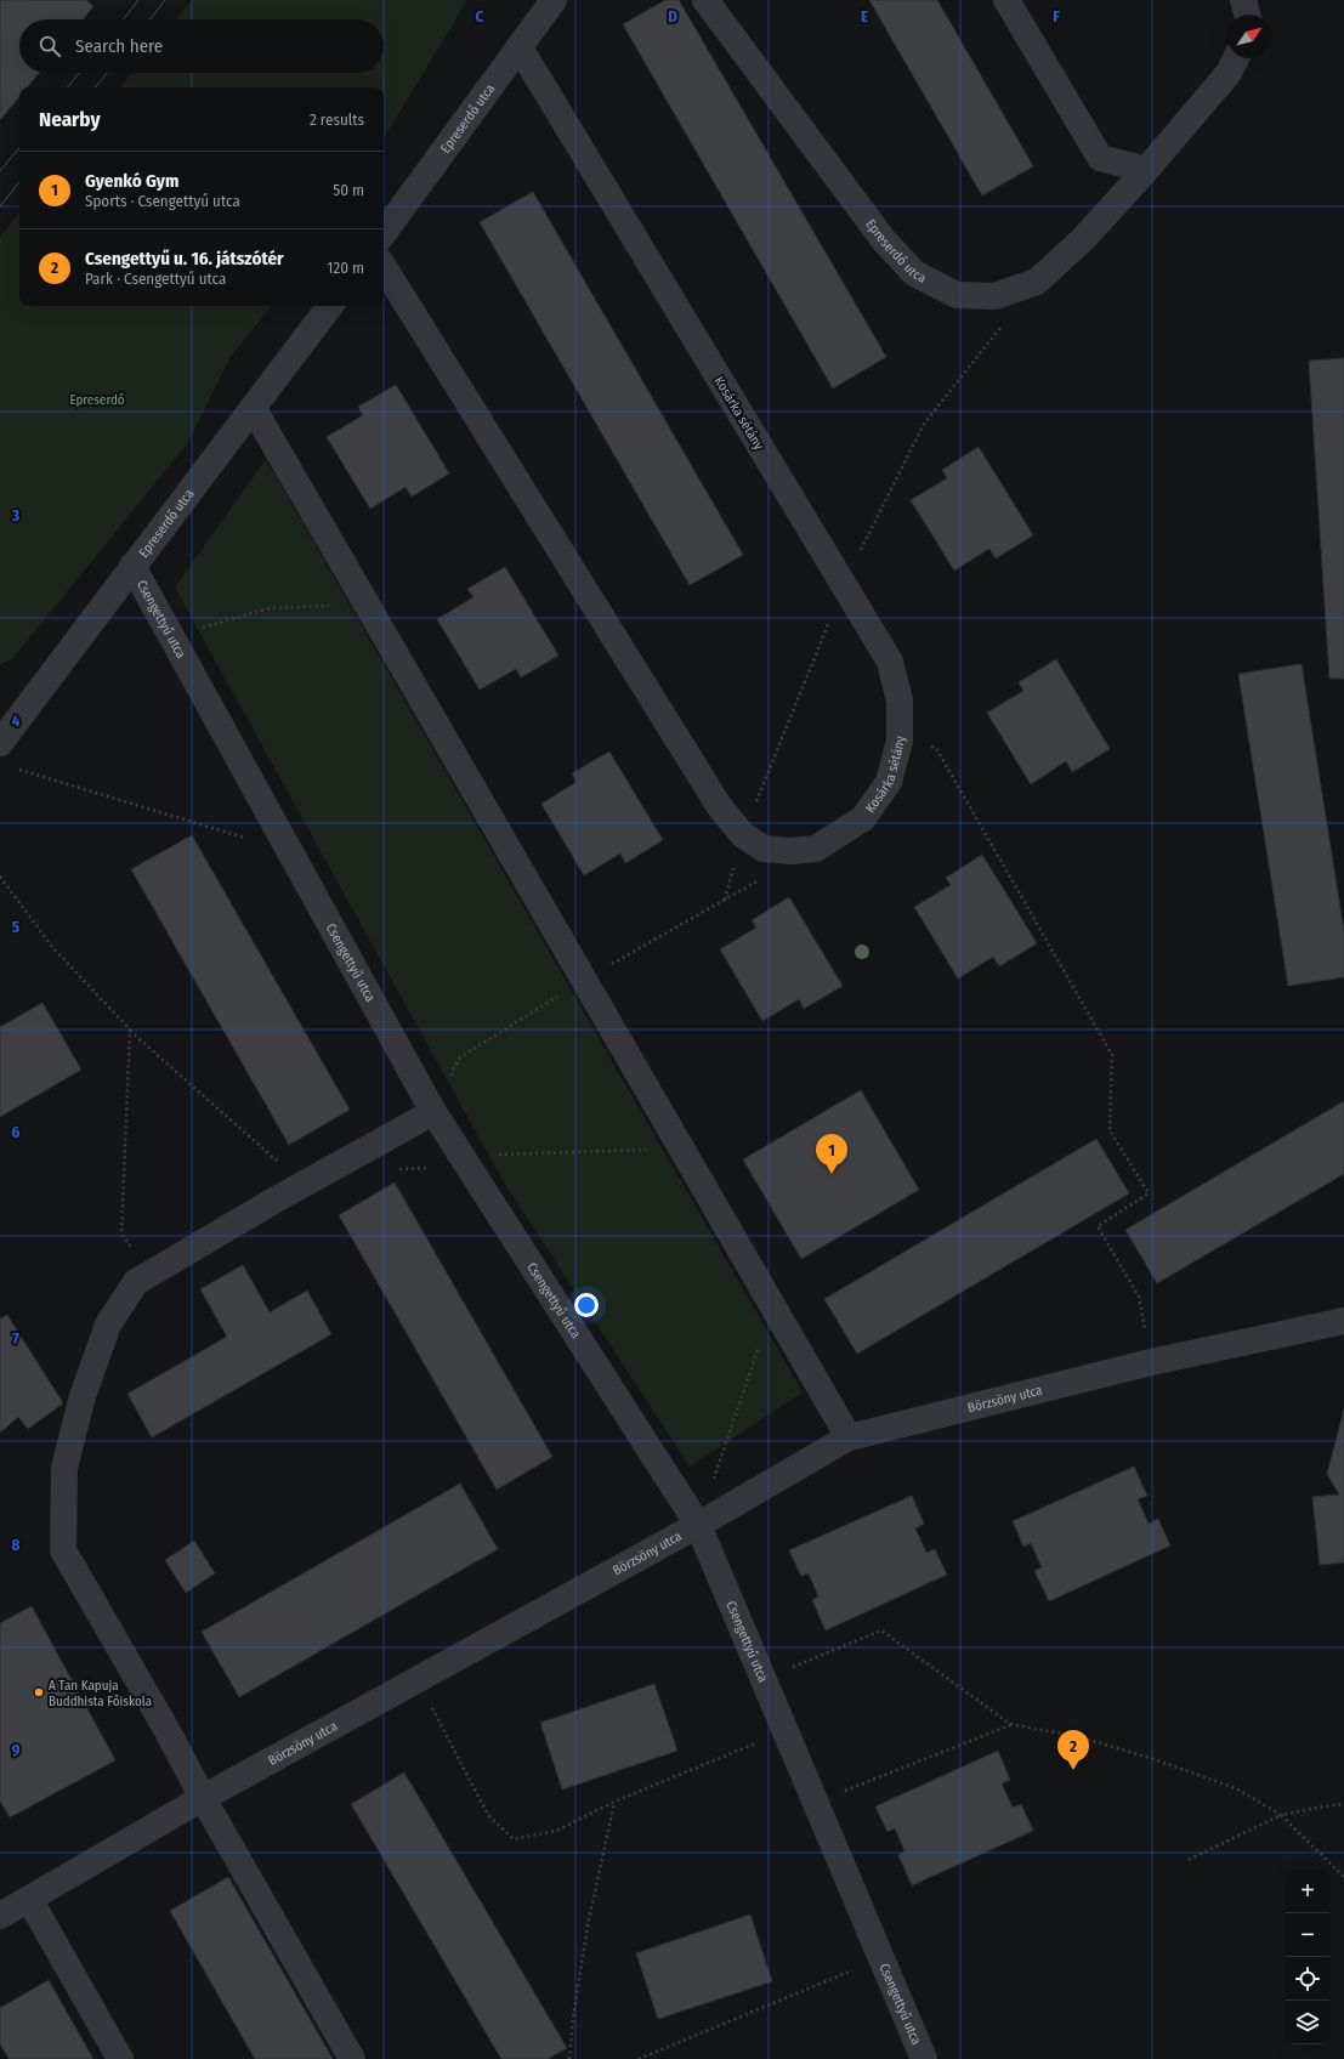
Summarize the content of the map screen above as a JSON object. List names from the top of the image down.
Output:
{
  "streets": {
    "street": [
      "Epreserdő utca",
      "Kosárka sétány",
      "Csengettyű utca",
      "Börzsöny utca"
    ]
  },
  "crossings": [
    ["Epreserdő utca", "Kosárka sétány"],
    ["Epreserdő utca", "Csengettyű utca"],
    ["Csengettyű utca", "Börzsöny utca"]
  ],
  "parks": ["Epreserdő"],
  "places": ["A Tan Kapuja Buddhista Főiskola"],
  "north": "top right",
  "page": {
    "search": "Search here",
    "heading": ["Nearby", "2 results"],
    "list": [
      {
        "mark": "1",
        "name": "Gyenkó Gym",
        "note": "Sports · Csengettyű utca",
        "value": "50 m"
      },
      {
        "mark": "2",
        "name": "Csengettyű u. 16. játszótér",
        "note": "Park · Csengettyű utca",
        "value": "120 m"
      }
    ],
    "pins": ["1", "2"],
    "map_buttons": ["+", "−"]
  },
  "grid": {
    "columns": [
      "C",
      "D",
      "E",
      "F"
    ],
    "rows": [
      "3",
      "4",
      "5",
      "6",
      "7",
      "8",
      "9"
    ]
  }
}
